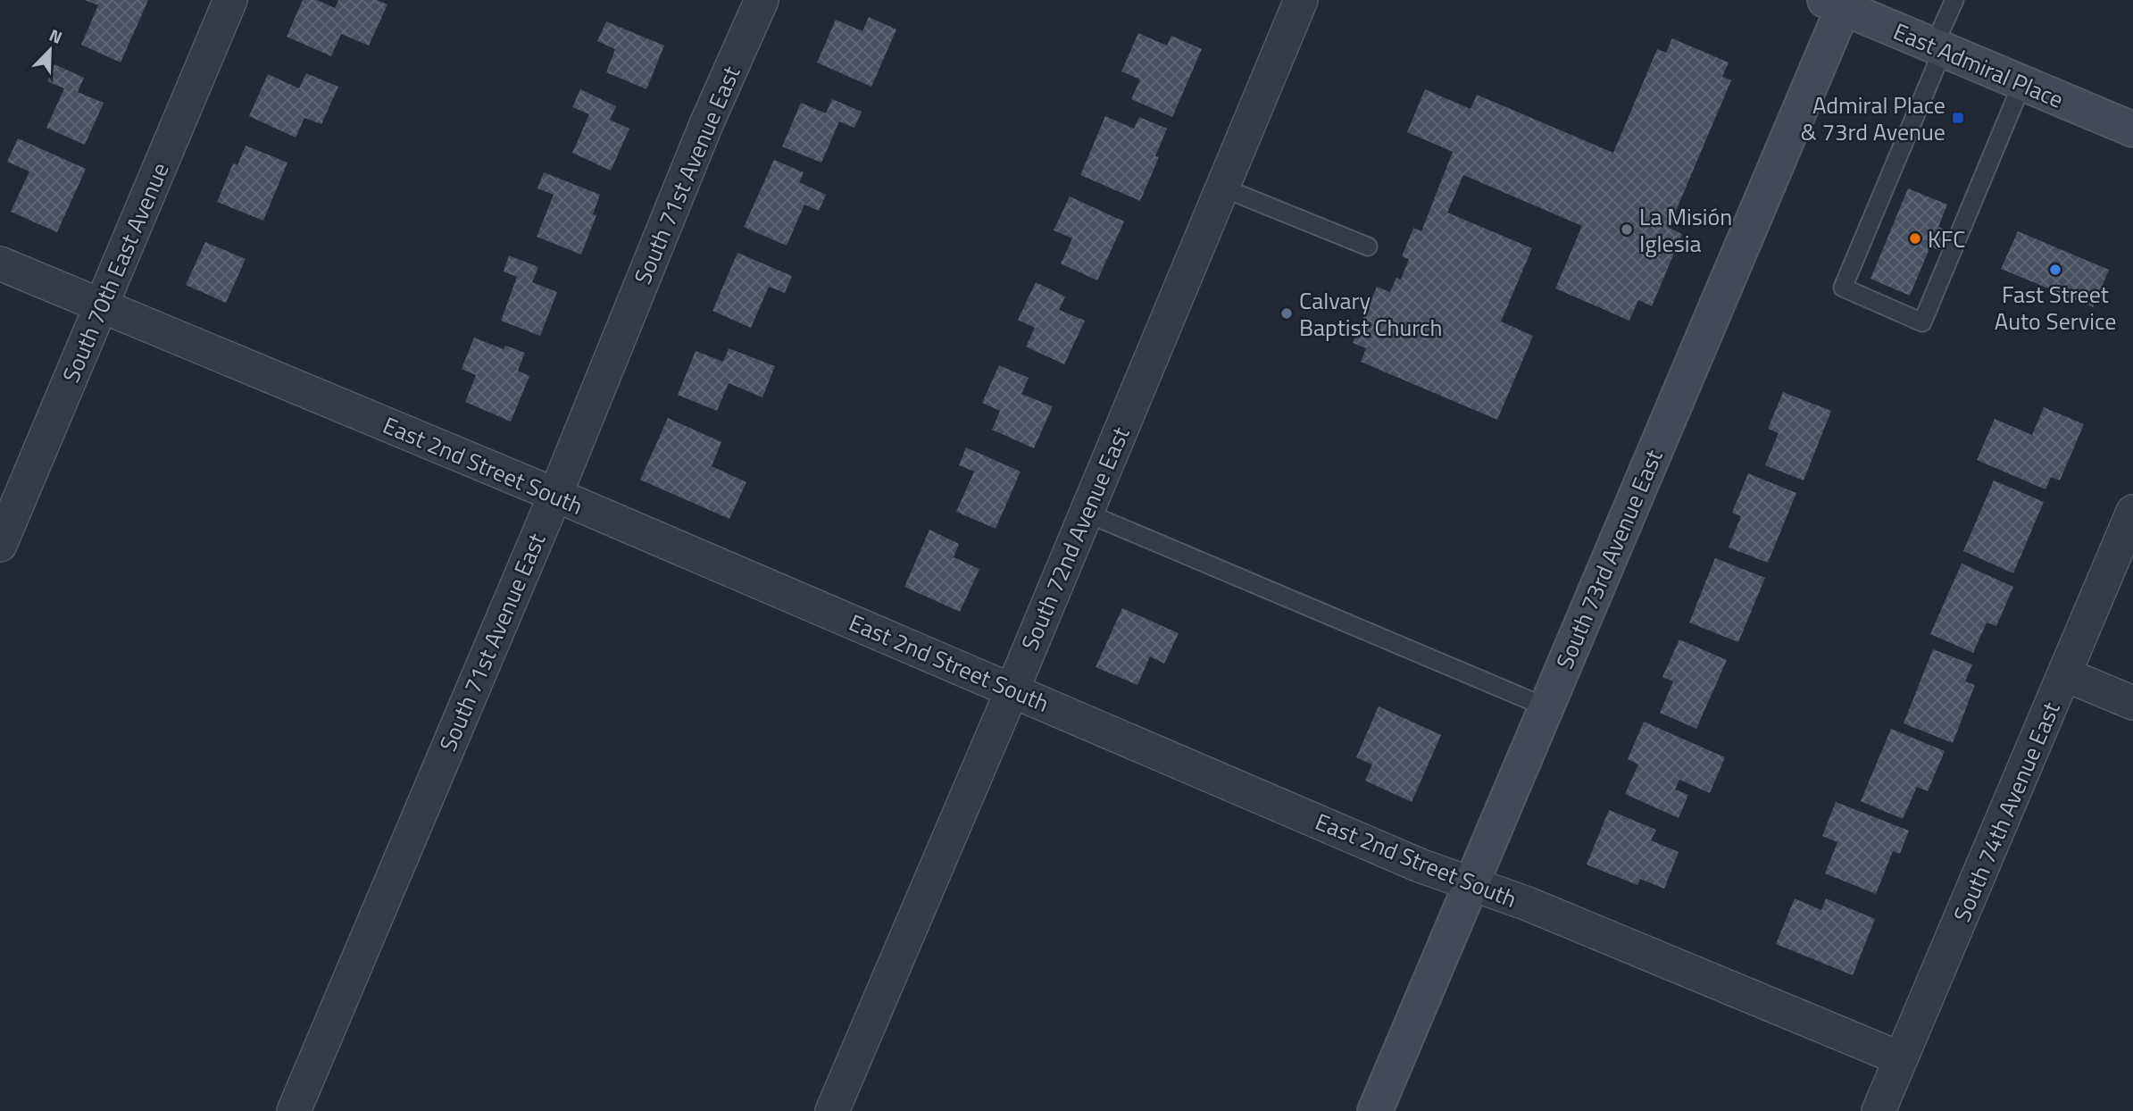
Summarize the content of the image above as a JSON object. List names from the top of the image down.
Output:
{
  "streets": {
    "street": [
      "East Admiral Place",
      "South 71st Avenue East",
      "South 70th East Avenue",
      "East 2nd Street South",
      "South 72nd Avenue East",
      "South 73rd Avenue East",
      "South 74th Avenue East"
    ]
  },
  "crossings": [
    ["East Admiral Place", "South 73rd Avenue East"],
    ["South 71st Avenue East", "East 2nd Street South"],
    ["South 70th East Avenue", "East 2nd Street South"],
    ["East 2nd Street South", "South 72nd Avenue East"],
    ["East 2nd Street South", "South 73rd Avenue East"],
    ["East 2nd Street South", "South 74th Avenue East"]
  ],
  "places": {
    "transit": ["Admiral Place & 73rd Avenue"],
    "other": [
      "La Misión Iglesia",
      "KFC",
      "Fast Street Auto Service",
      "Calvary Baptist Church"
    ]
  },
  "north": "top right"
}
